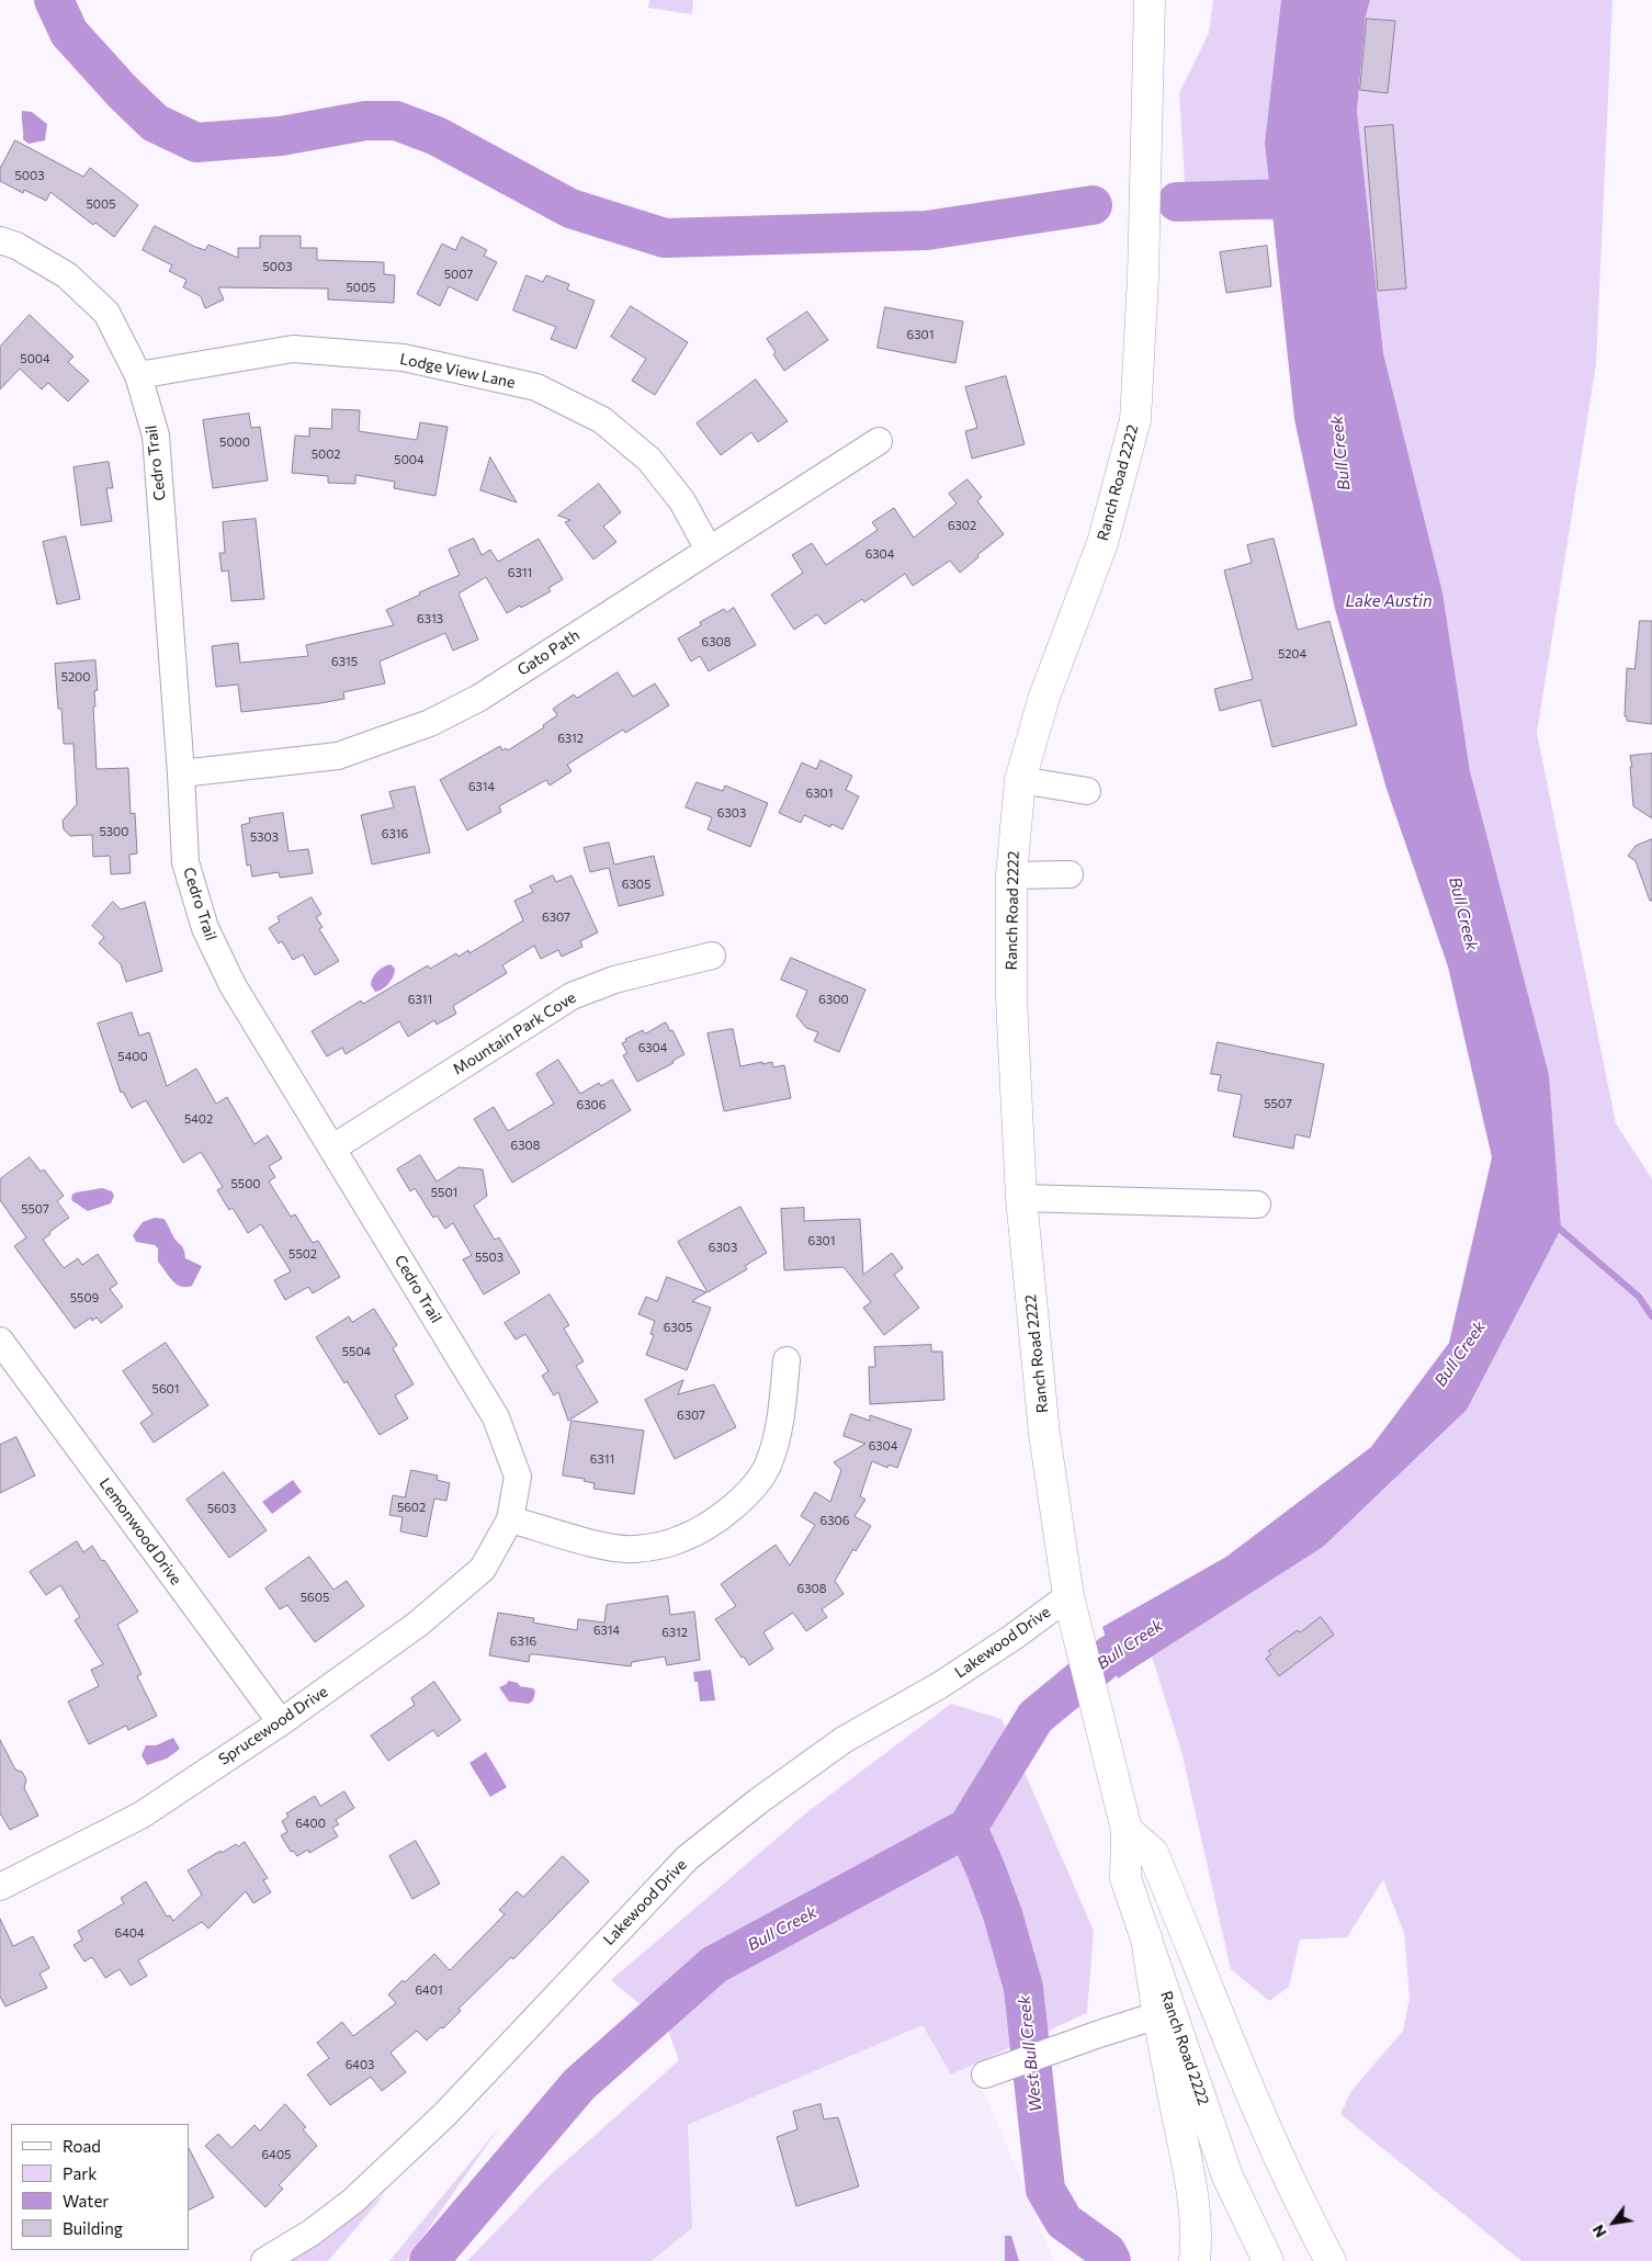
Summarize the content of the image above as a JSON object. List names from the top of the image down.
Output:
{
  "streets": {
    "main road": ["Ranch Road 2222"],
    "street": [
      "Lodge View Lane",
      "Cedro Trail",
      "Gato Path",
      "Mountain Park Cove",
      "Lemonwood Drive",
      "Lakewood Drive",
      "Sprucewood Drive"
    ]
  },
  "crossings": [
    ["Lodge View Lane", "Cedro Trail"],
    ["Lodge View Lane", "Gato Path"],
    ["Cedro Trail", "Gato Path"],
    ["Cedro Trail", "Mountain Park Cove"],
    ["Cedro Trail", "Sprucewood Drive"],
    ["Ranch Road 2222", "Lakewood Drive"],
    ["Lemonwood Drive", "Sprucewood Drive"]
  ],
  "water": ["Bull Creek", "Lake Austin", "West Bull Creek"],
  "house_numbers": [
    "5003",
    "5005",
    "5003",
    "5007",
    "5005",
    "6301",
    "5004",
    "5000",
    "5002",
    "5004",
    "6302",
    "6304",
    "6311",
    "6313",
    "6308",
    "5204",
    "6315",
    "5200",
    "6312",
    "6314",
    "6301",
    "6303",
    "5300",
    "6316",
    "5303",
    "6305",
    "6307",
    "6311",
    "6300",
    "6304",
    "5400",
    "5507",
    "6306",
    "5402",
    "6308",
    "5500",
    "5501",
    "5507",
    "6301",
    "6303",
    "5502",
    "5503",
    "5509",
    "6305",
    "5504",
    "5601",
    "6307",
    "6304",
    "6311",
    "5602",
    "5603",
    "6306",
    "6308",
    "5605",
    "6314",
    "6312",
    "6316",
    "6400",
    "6404",
    "6401",
    "6403",
    "6405"
  ],
  "legend": [
    "Road",
    "Park",
    "Water",
    "Building"
  ],
  "north": "bottom left"
}
